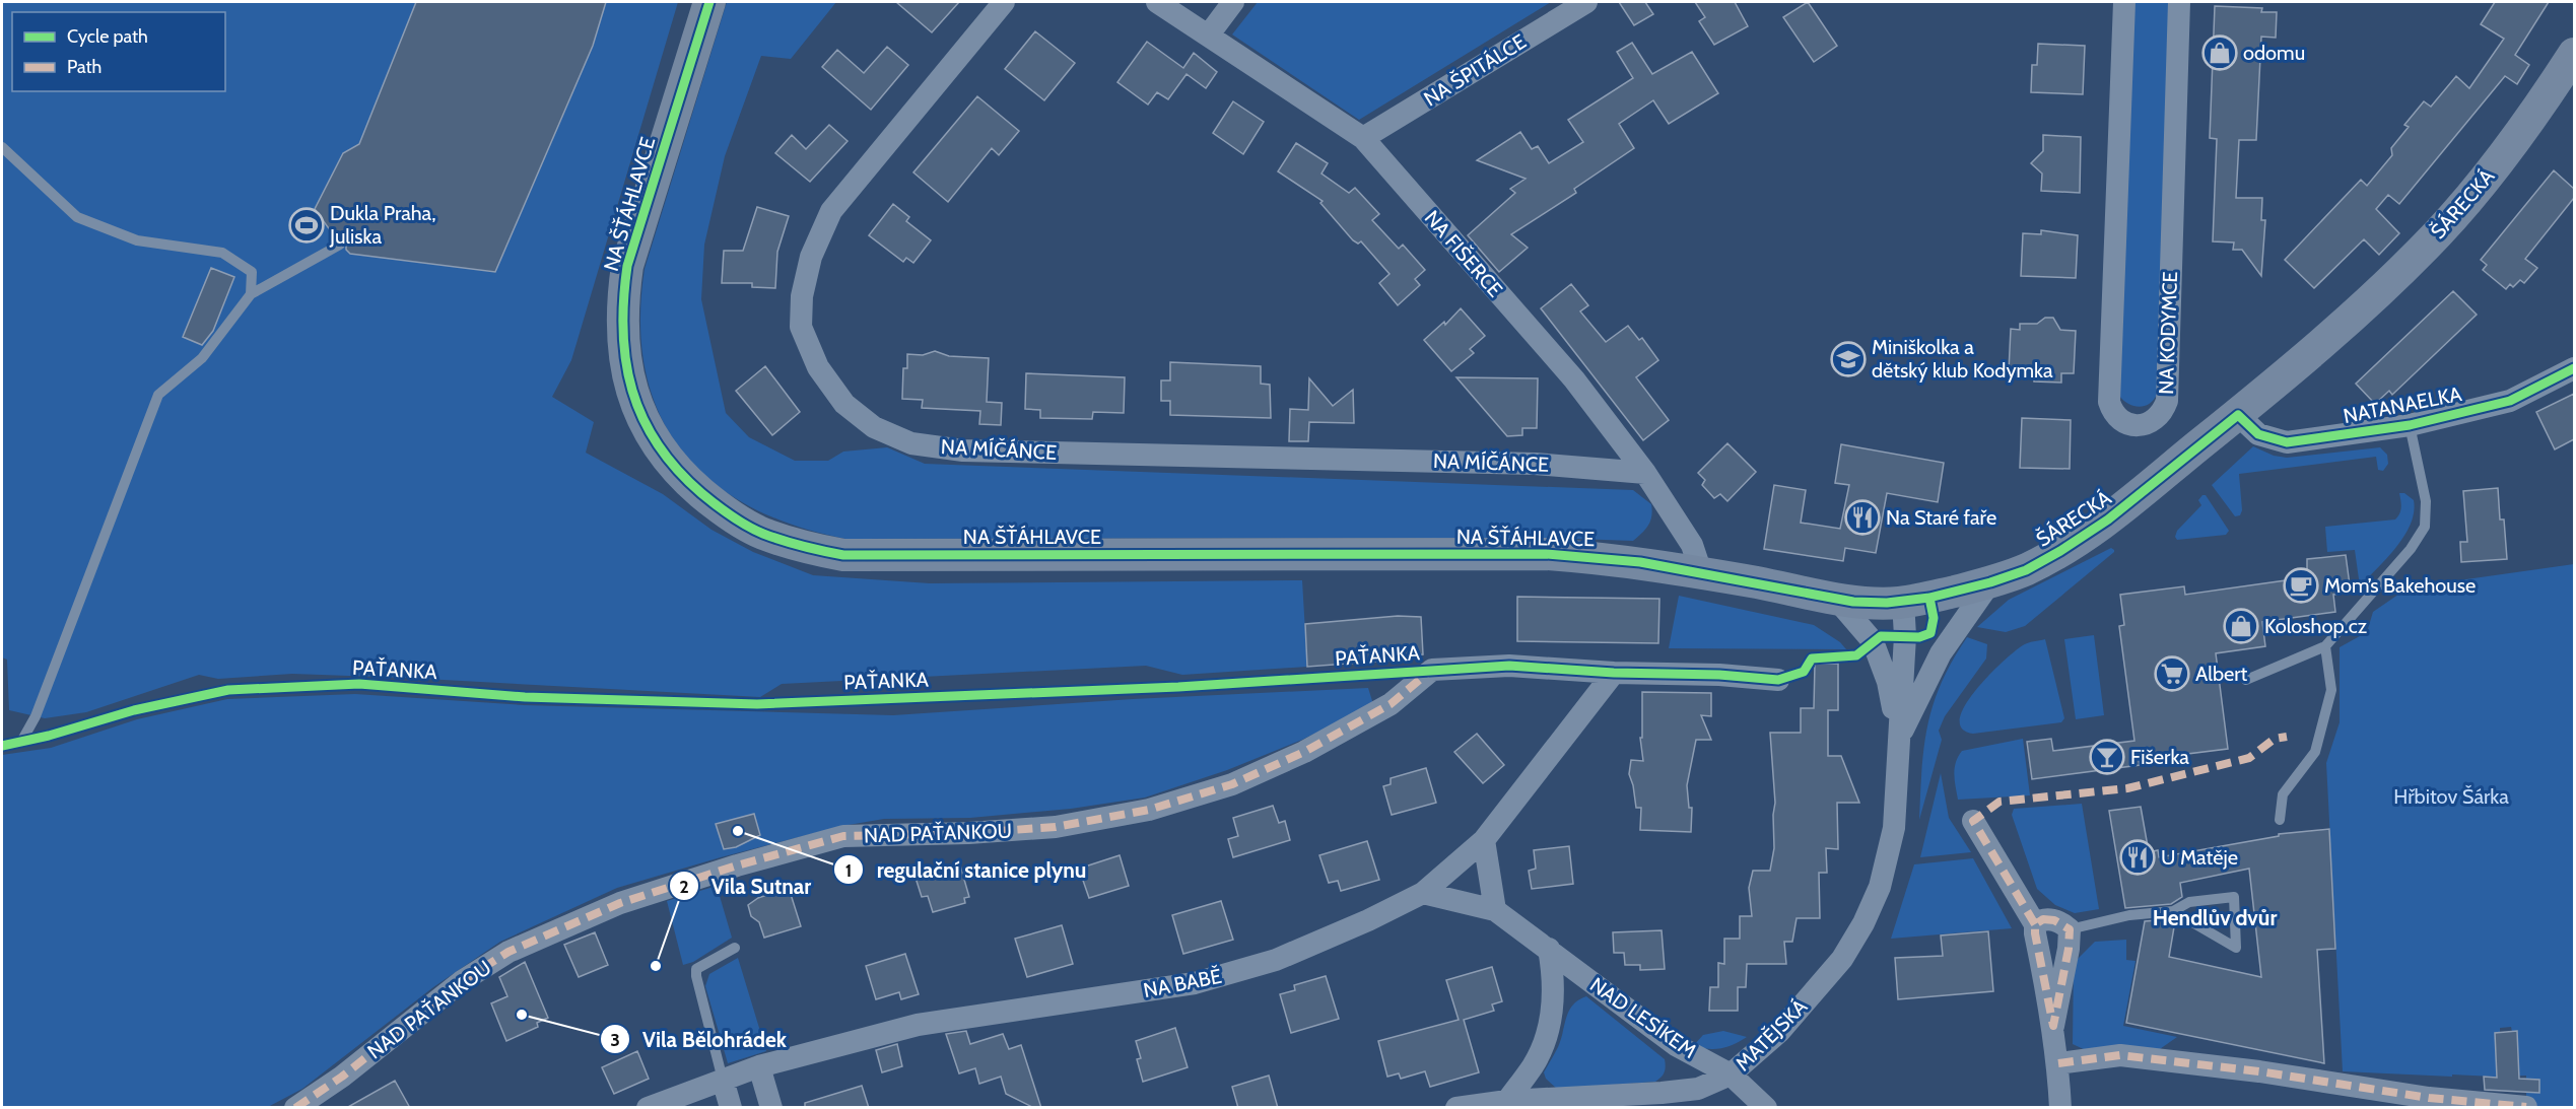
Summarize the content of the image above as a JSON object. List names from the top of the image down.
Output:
{
  "streets": {
    "street": [
      "NA ŠPITÁLCE",
      "NA ŠŤÁHLAVCE",
      "ŠÁRECKÁ",
      "NA FIŠERCE",
      "NA KODYMCE",
      "NATANAELKA",
      "NA MÍČÁNCE",
      "PAŤANKA",
      "NAD PAŤANKOU",
      "NA BABĚ",
      "NAD LESÍKEM",
      "MATĚJSKÁ"
    ]
  },
  "crossings": [
    ["NA ŠPITÁLCE", "NA FIŠERCE"],
    ["NA ŠŤÁHLAVCE", "ŠÁRECKÁ"],
    ["NA ŠŤÁHLAVCE", "NA FIŠERCE"],
    ["NA ŠŤÁHLAVCE", "MATĚJSKÁ"],
    ["ŠÁRECKÁ", "NATANAELKA"],
    ["ŠÁRECKÁ", "MATĚJSKÁ"],
    ["NA FIŠERCE", "NA MÍČÁNCE"],
    ["PAŤANKA", "NAD PAŤANKOU"],
    ["PAŤANKA", "NA BABĚ"],
    ["NAD LESÍKEM", "MATĚJSKÁ"]
  ],
  "districts": ["Hendlův dvůr"],
  "parks": ["Hřbitov Šárka"],
  "places": {
    "shop": ["odomu", "Koloshop.cz"],
    "sports": ["Dukla Praha, Juliska"],
    "school or university": ["Miniškolka a dětský klub Kodymka"],
    "restaurant": ["Na Staré faře", "U Matěje"],
    "cafe": ["Mom’s Bakehouse"],
    "supermarket": ["Albert"],
    "bar": ["Fišerka"],
    "other": ["regulační stanice plynu", "Vila Sutnar", "Vila Bělohrádek"]
  },
  "legend": ["Cycle path", "Path"]
}
